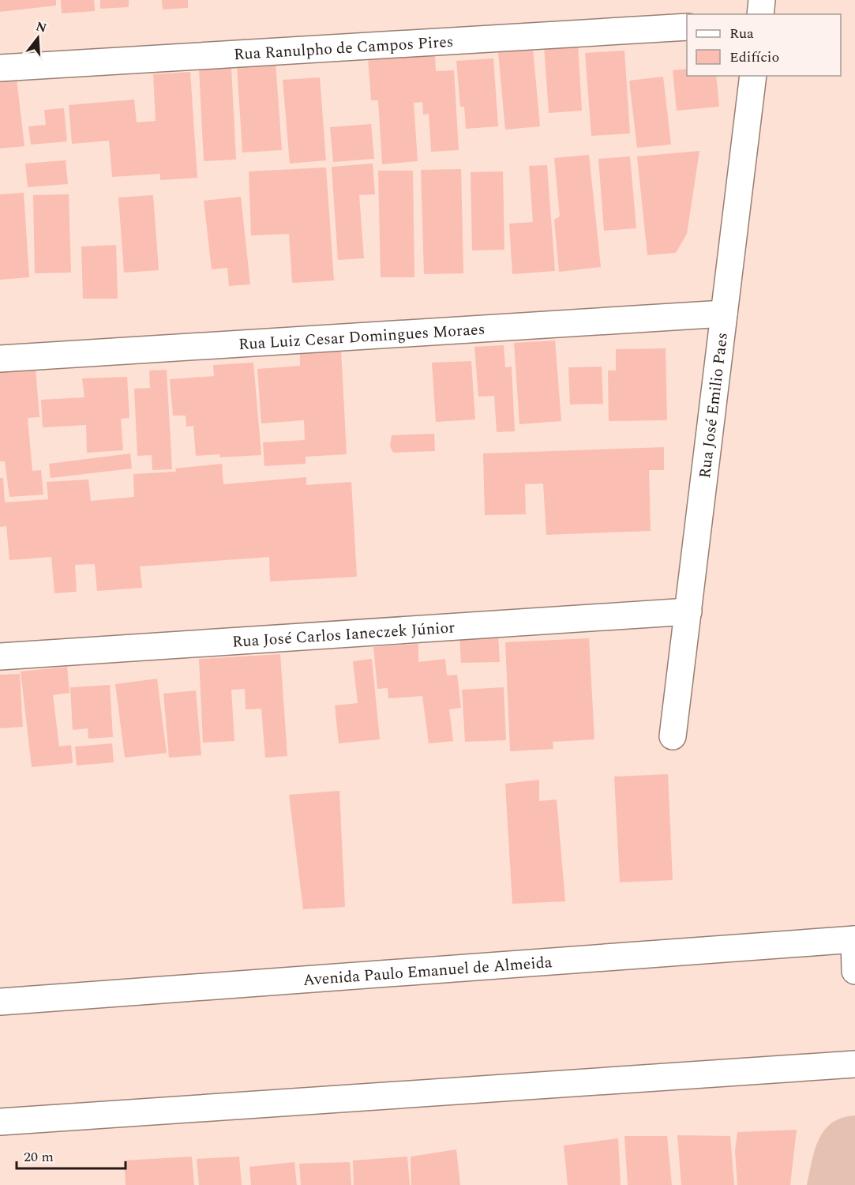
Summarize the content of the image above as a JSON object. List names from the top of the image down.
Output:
{
  "streets": {
    "street": [
      "Rua Ranulpho de Campos Pires",
      "Rua Luiz Cesar Domingues Moraes",
      "Rua José Emilio Paes",
      "Rua José Carlos Ianeczek Júnior",
      "Avenida Paulo Emanuel de Almeida"
    ]
  },
  "crossings": [
    ["Rua Luiz Cesar Domingues Moraes", "Rua José Emilio Paes"],
    ["Rua José Emilio Paes", "Rua José Carlos Ianeczek Júnior"]
  ],
  "legend": ["Rua", "Edifício"],
  "scale_bar": "20 m",
  "north": "top"
}
